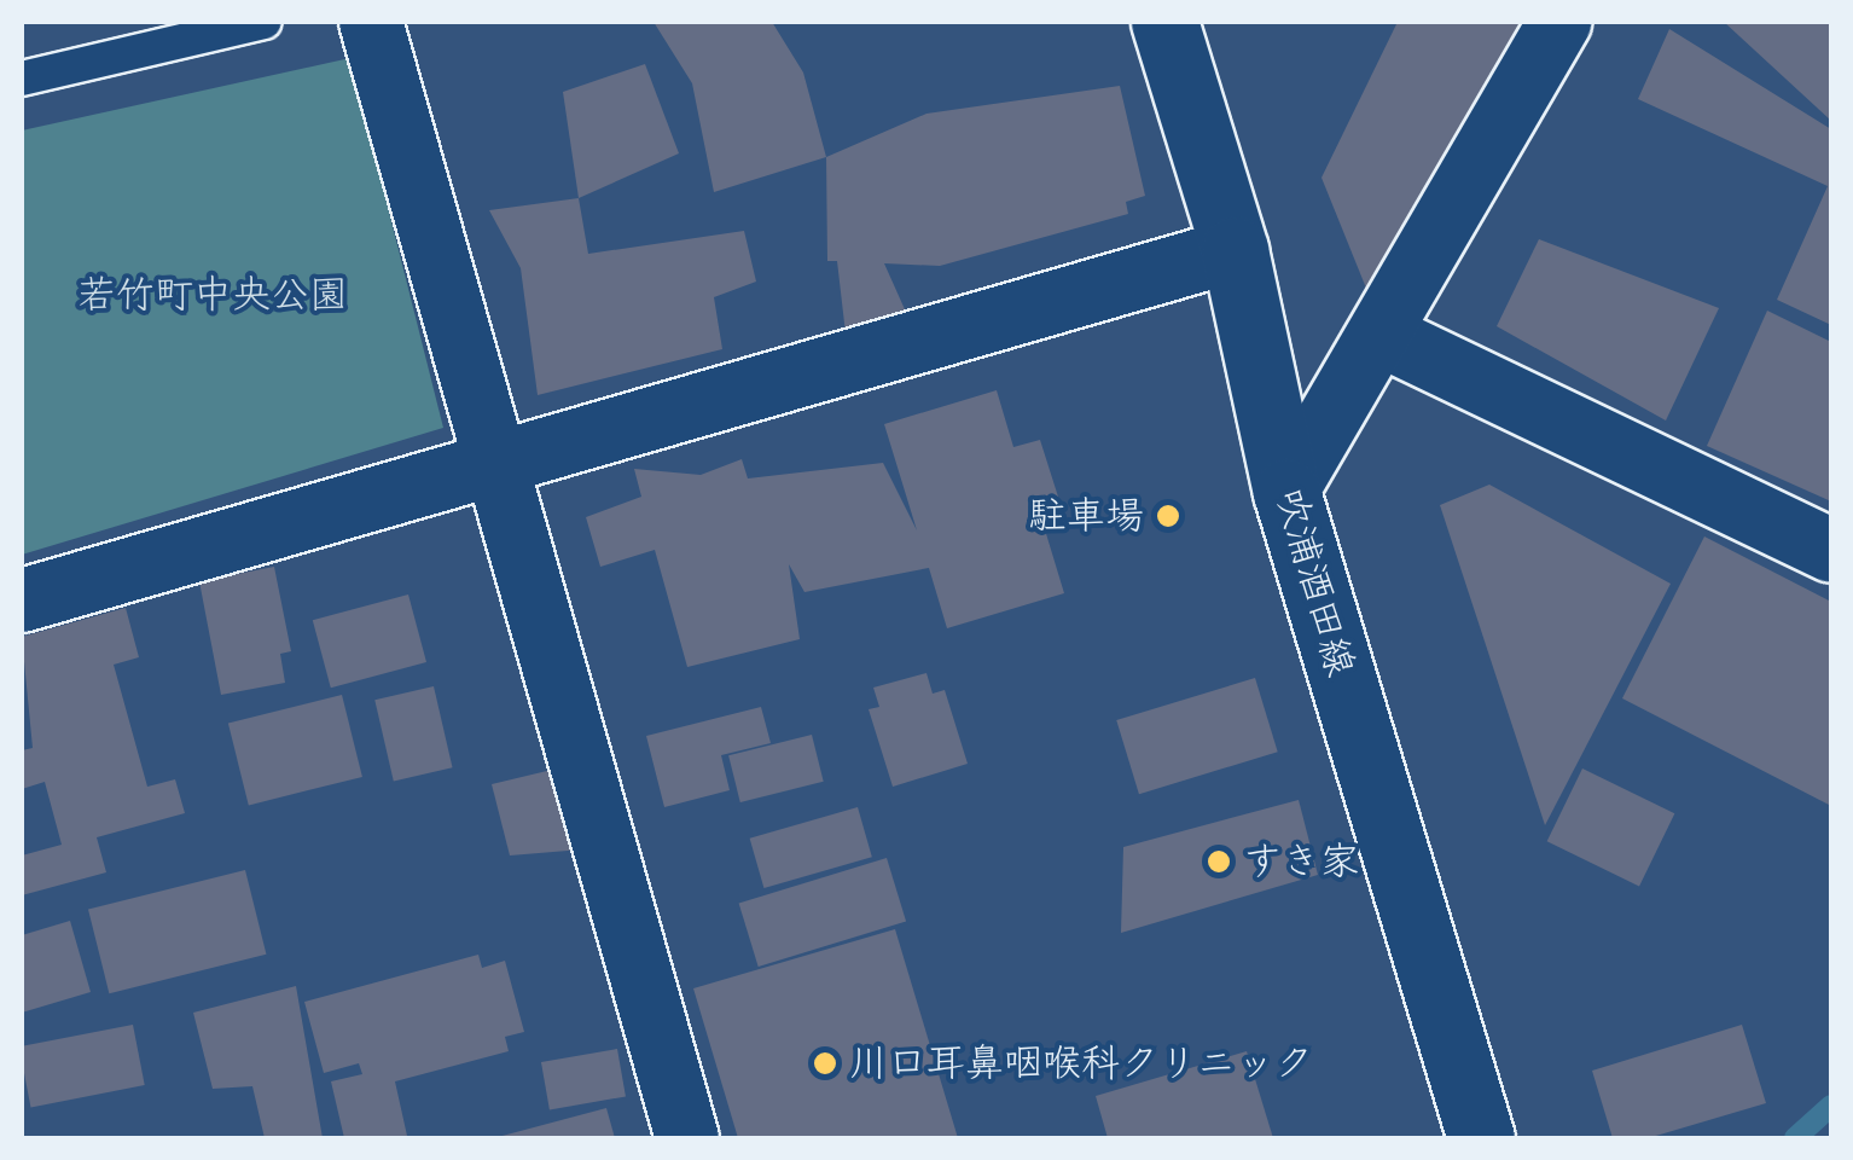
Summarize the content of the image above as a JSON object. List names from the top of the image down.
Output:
{
  "streets": {
    "main road": ["吹浦酒田線"]
  },
  "parks": ["若竹町中央公園"],
  "places": ["駐車場", "すき家", "川口耳鼻咽喉科クリニック"]
}
